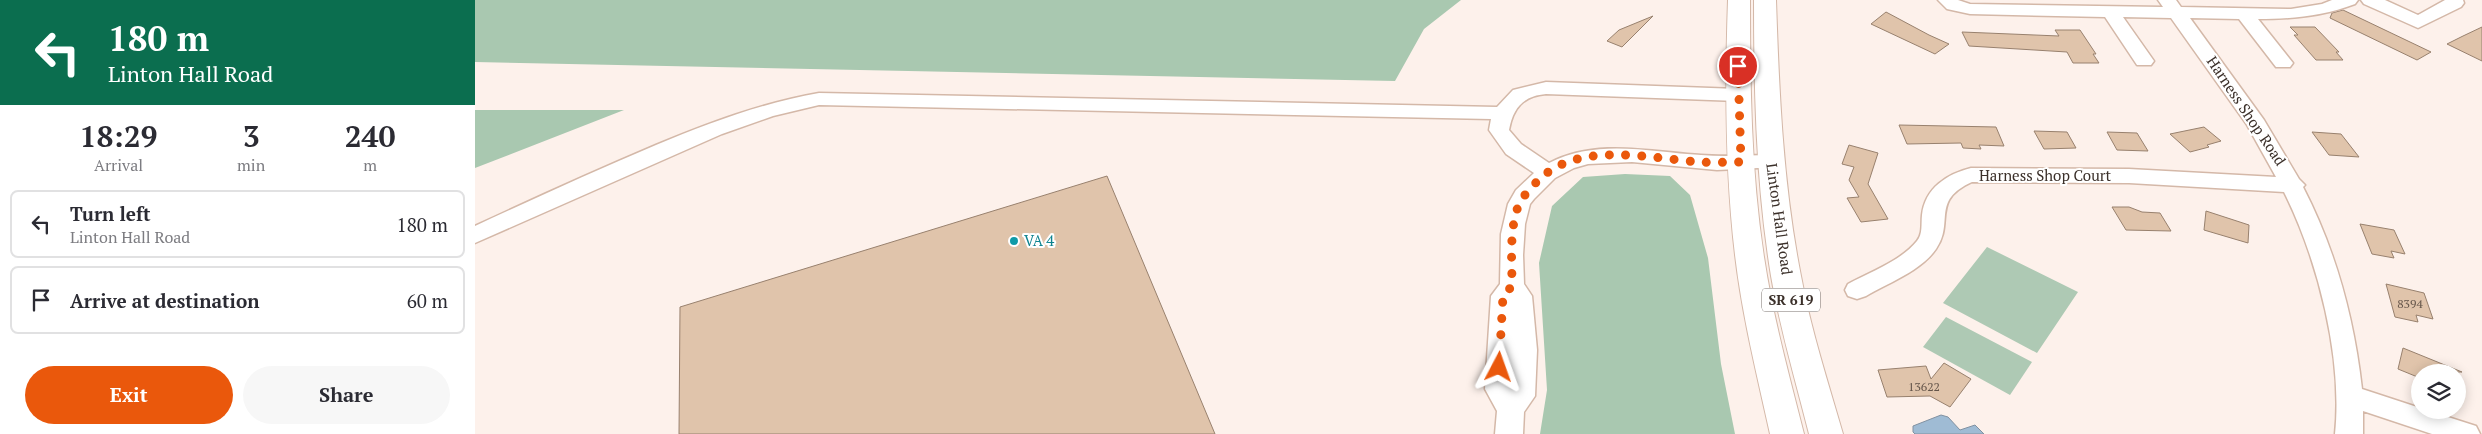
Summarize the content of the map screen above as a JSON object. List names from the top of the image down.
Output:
{
  "streets": {
    "main road": ["Linton Hall Road", "SR 619"],
    "street": ["Harness Shop Road", "Harness Shop Court"]
  },
  "crossings": [
    ["Harness Shop Road", "Harness Shop Court"]
  ],
  "places": ["VA 4"],
  "house_numbers": ["8394", "13622"],
  "page": {
    "turn": ["180 m", "Linton Hall Road"],
    "eta": [
      "18:29",
      "Arrival",
      "3",
      "min",
      "240",
      "m"
    ],
    "list": [
      {
        "name": "Turn left",
        "note": "Linton Hall Road",
        "value": "180 m"
      },
      {
        "name": "Arrive at destination",
        "value": "60 m"
      }
    ],
    "buttons": ["Exit", "Share"]
  }
}
